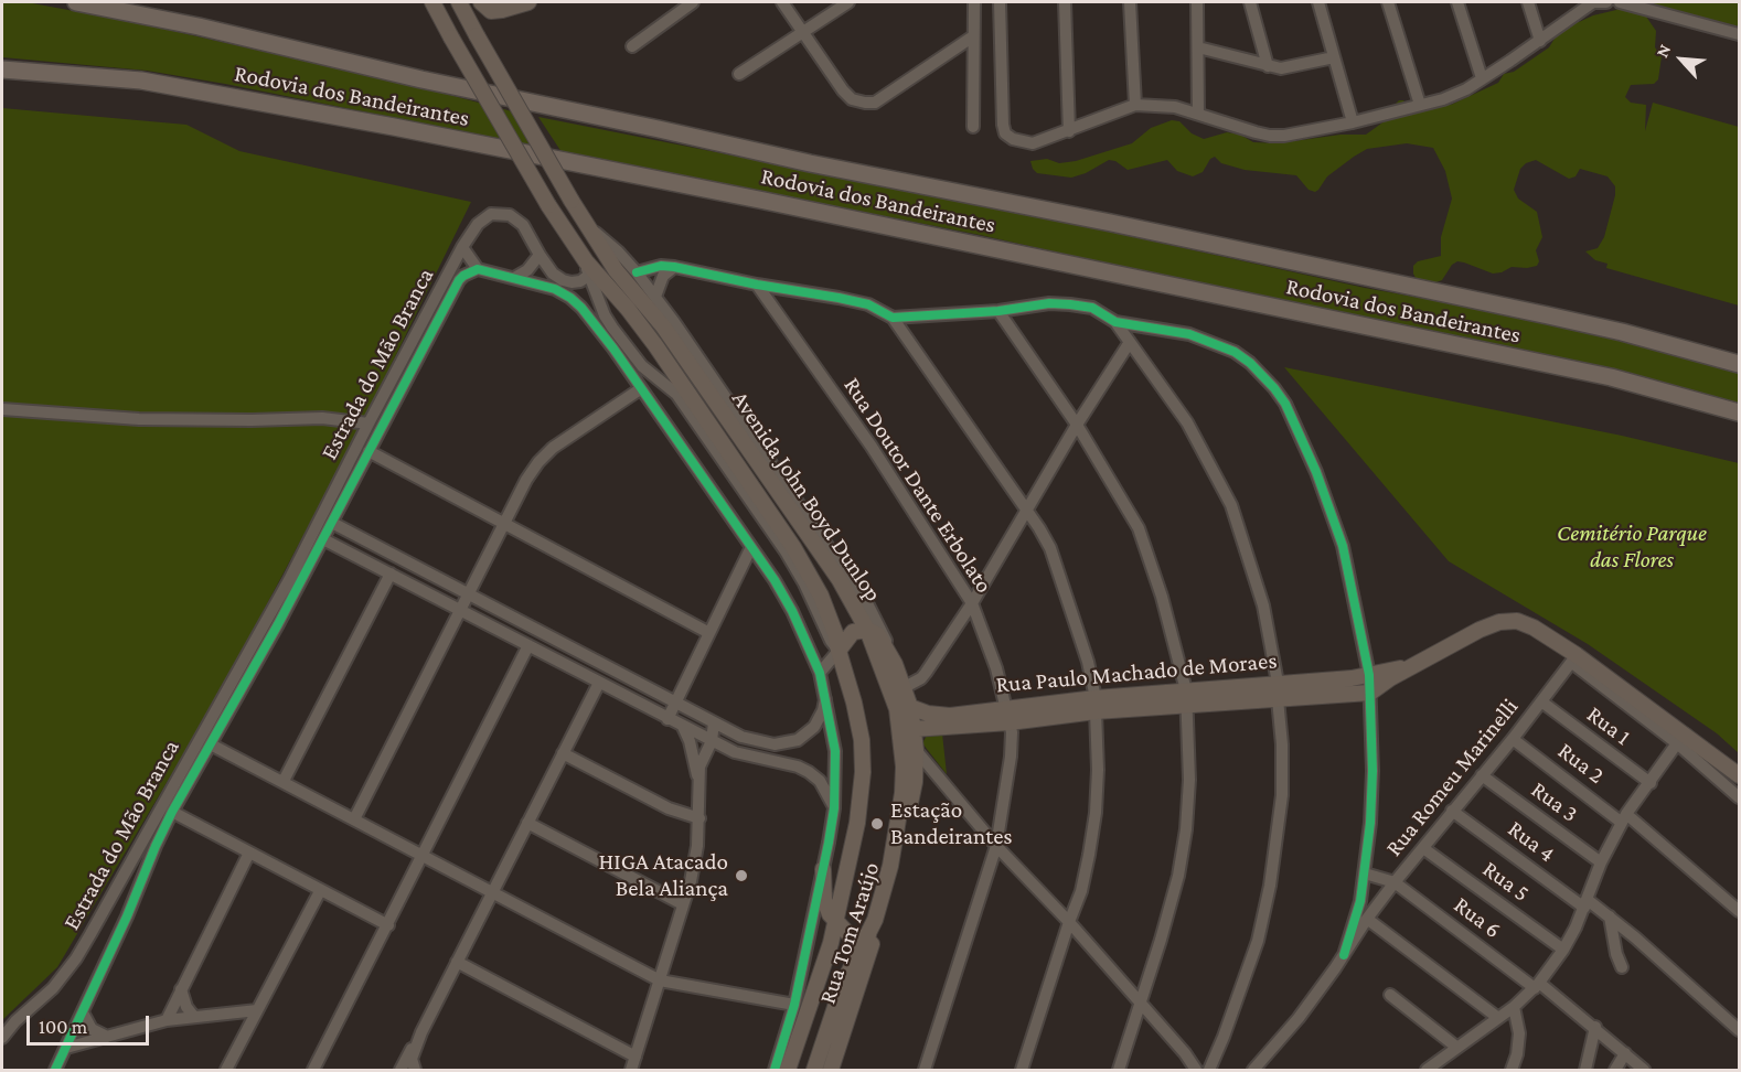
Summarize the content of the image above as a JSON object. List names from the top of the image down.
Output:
{
  "streets": {
    "highway": ["Rodovia dos Bandeirantes"],
    "main road": ["Avenida John Boyd Dunlop", "Rua Paulo Machado de Moraes", "Rua Tom Araújo"],
    "street": [
      "Estrada do Mão Branca",
      "Rua Doutor Dante Erbolato",
      "Rua 1",
      "Rua 2",
      "Rua Romeu Marinelli",
      "Rua 3",
      "Rua 4",
      "Rua 5",
      "Rua 6"
    ]
  },
  "crossings": [
    ["Estrada do Mão Branca", "Avenida John Boyd Dunlop"],
    ["Rua Doutor Dante Erbolato", "Rua Paulo Machado de Moraes"],
    ["Avenida John Boyd Dunlop", "Rua Tom Araújo"],
    ["Rua Paulo Machado de Moraes", "Rua Romeu Marinelli"],
    ["Rua Paulo Machado de Moraes", "Rua Tom Araújo"],
    ["Rua 1", "Rua Romeu Marinelli"],
    ["Rua 2", "Rua Romeu Marinelli"],
    ["Rua Romeu Marinelli", "Rua 3"],
    ["Rua Romeu Marinelli", "Rua 4"],
    ["Rua Romeu Marinelli", "Rua 5"],
    ["Rua Romeu Marinelli", "Rua 6"]
  ],
  "parks": ["Cemitério Parque das Flores"],
  "places": ["Estação Bandeirantes", "HIGA Atacado Bela Aliança"],
  "scale_bar": "100 m",
  "north": "top left"
}
